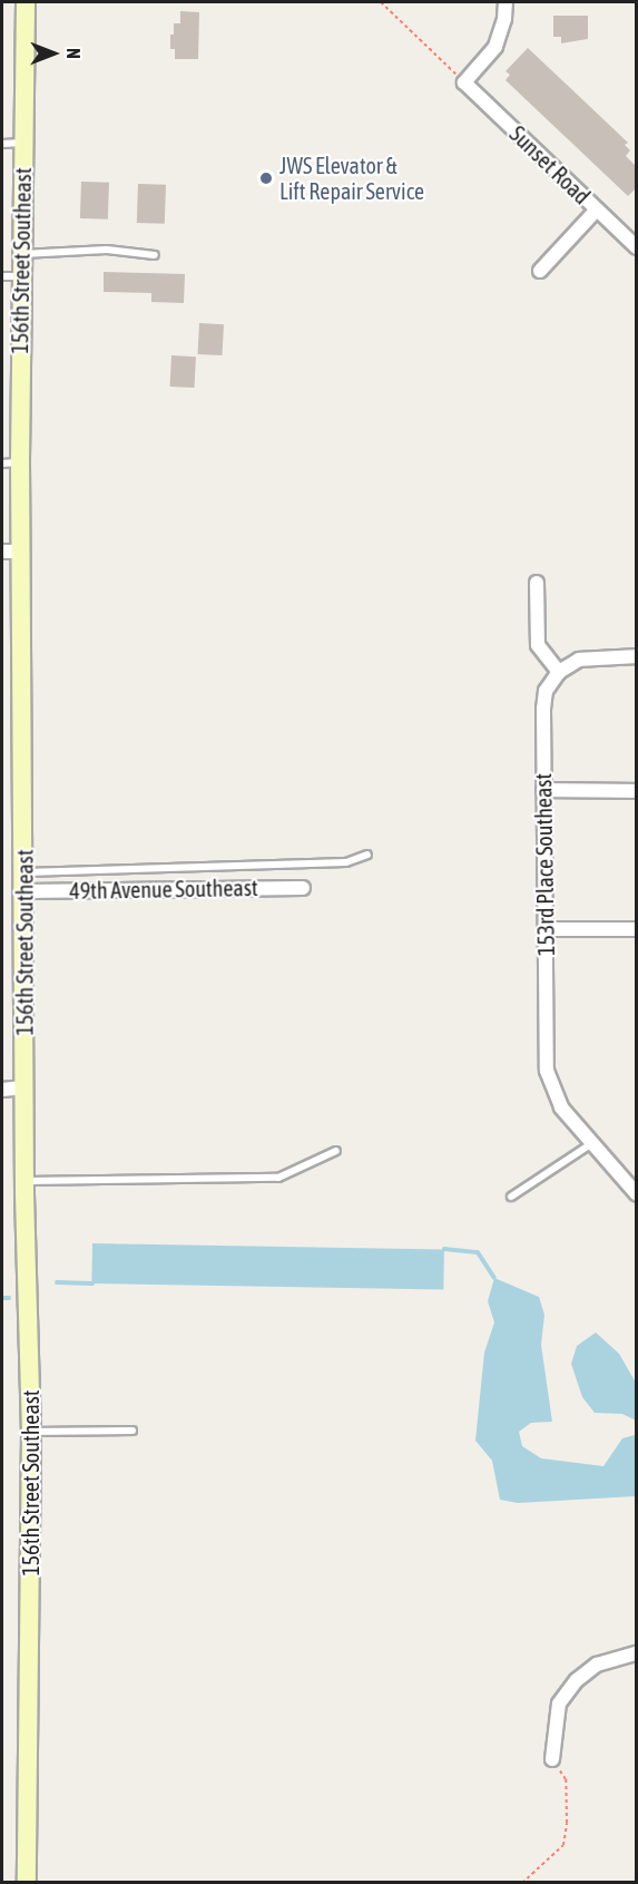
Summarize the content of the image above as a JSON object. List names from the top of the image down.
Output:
{
  "streets": {
    "street": [
      "Sunset Road",
      "156th Street Southeast",
      "153rd Place Southeast",
      "49th Avenue Southeast"
    ]
  },
  "crossings": [
    ["156th Street Southeast", "49th Avenue Southeast"]
  ],
  "places": ["JWS Elevator & Lift Repair Service"],
  "north": "right"
}
